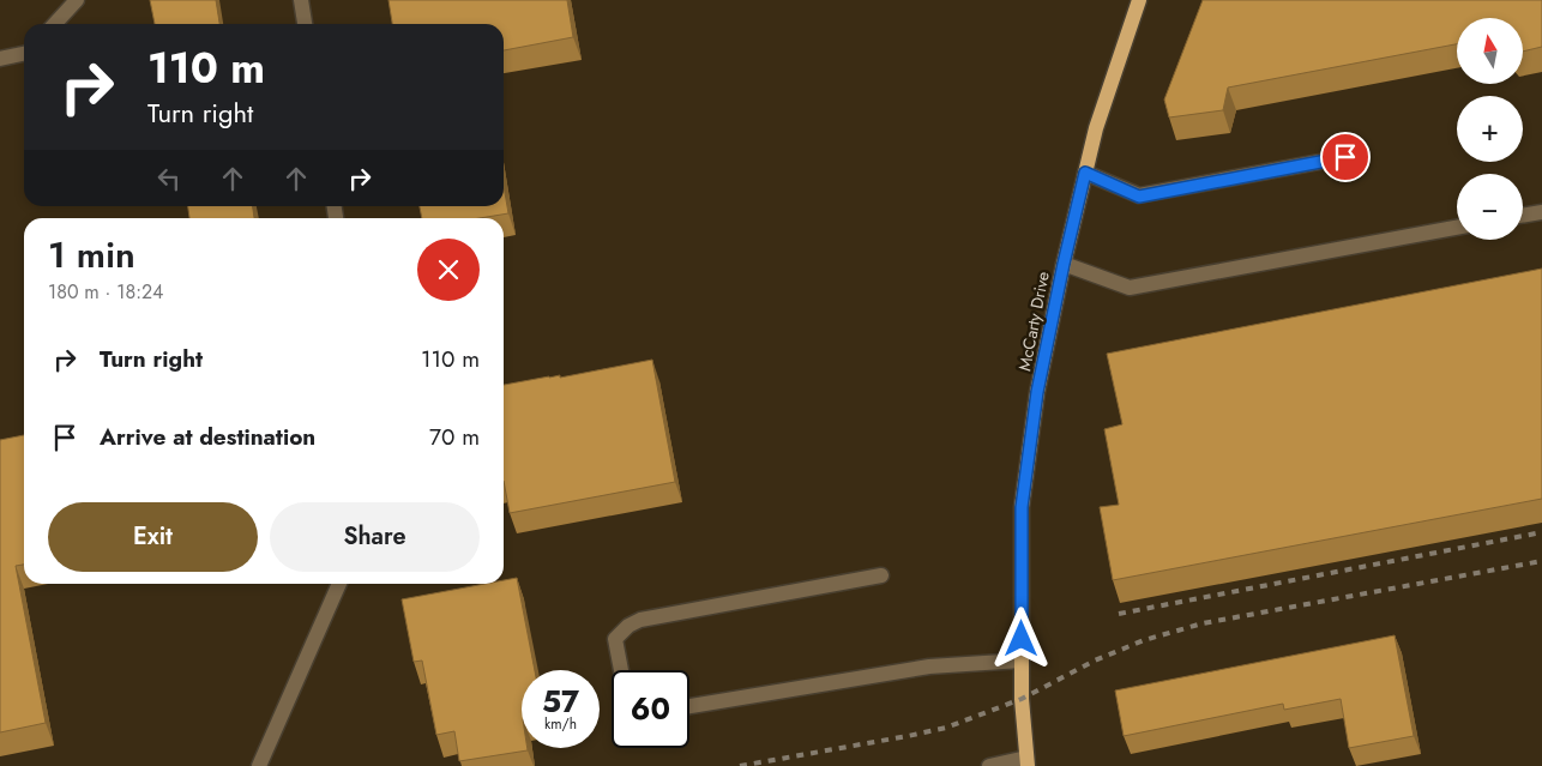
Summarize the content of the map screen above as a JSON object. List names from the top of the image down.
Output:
{
  "streets": {
    "main road": ["McCarty Drive"]
  },
  "north": "top",
  "page": {
    "map_buttons": ["+", "−"],
    "turn": ["110 m", "Turn right"],
    "heading": ["1 min", "180 m · 18:24"],
    "list": [
      {
        "name": "Turn right",
        "value": "110 m"
      },
      {
        "name": "Arrive at destination",
        "value": "70 m"
      }
    ],
    "buttons": ["Exit", "Share"],
    "speed": "57 km/h",
    "limit": "60"
  }
}
